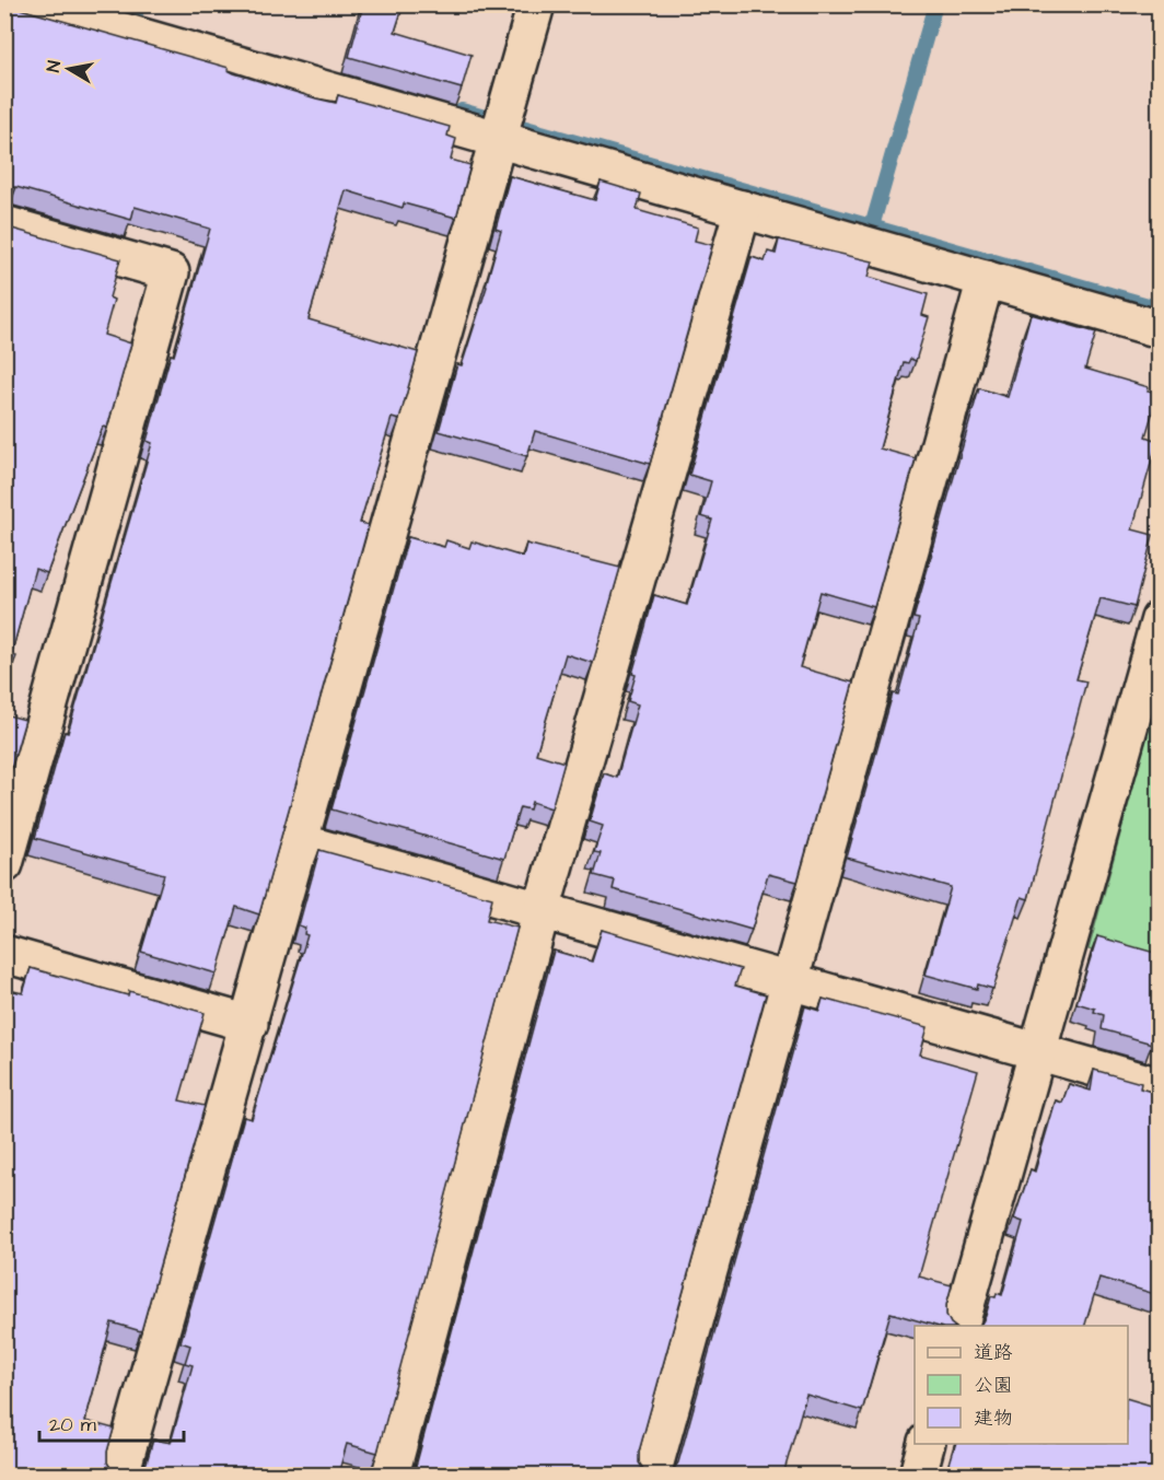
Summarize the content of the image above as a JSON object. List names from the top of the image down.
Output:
{
  "legend": ["道路", "公園", "建物"],
  "scale_bar": "20 m",
  "north": "left"
}
